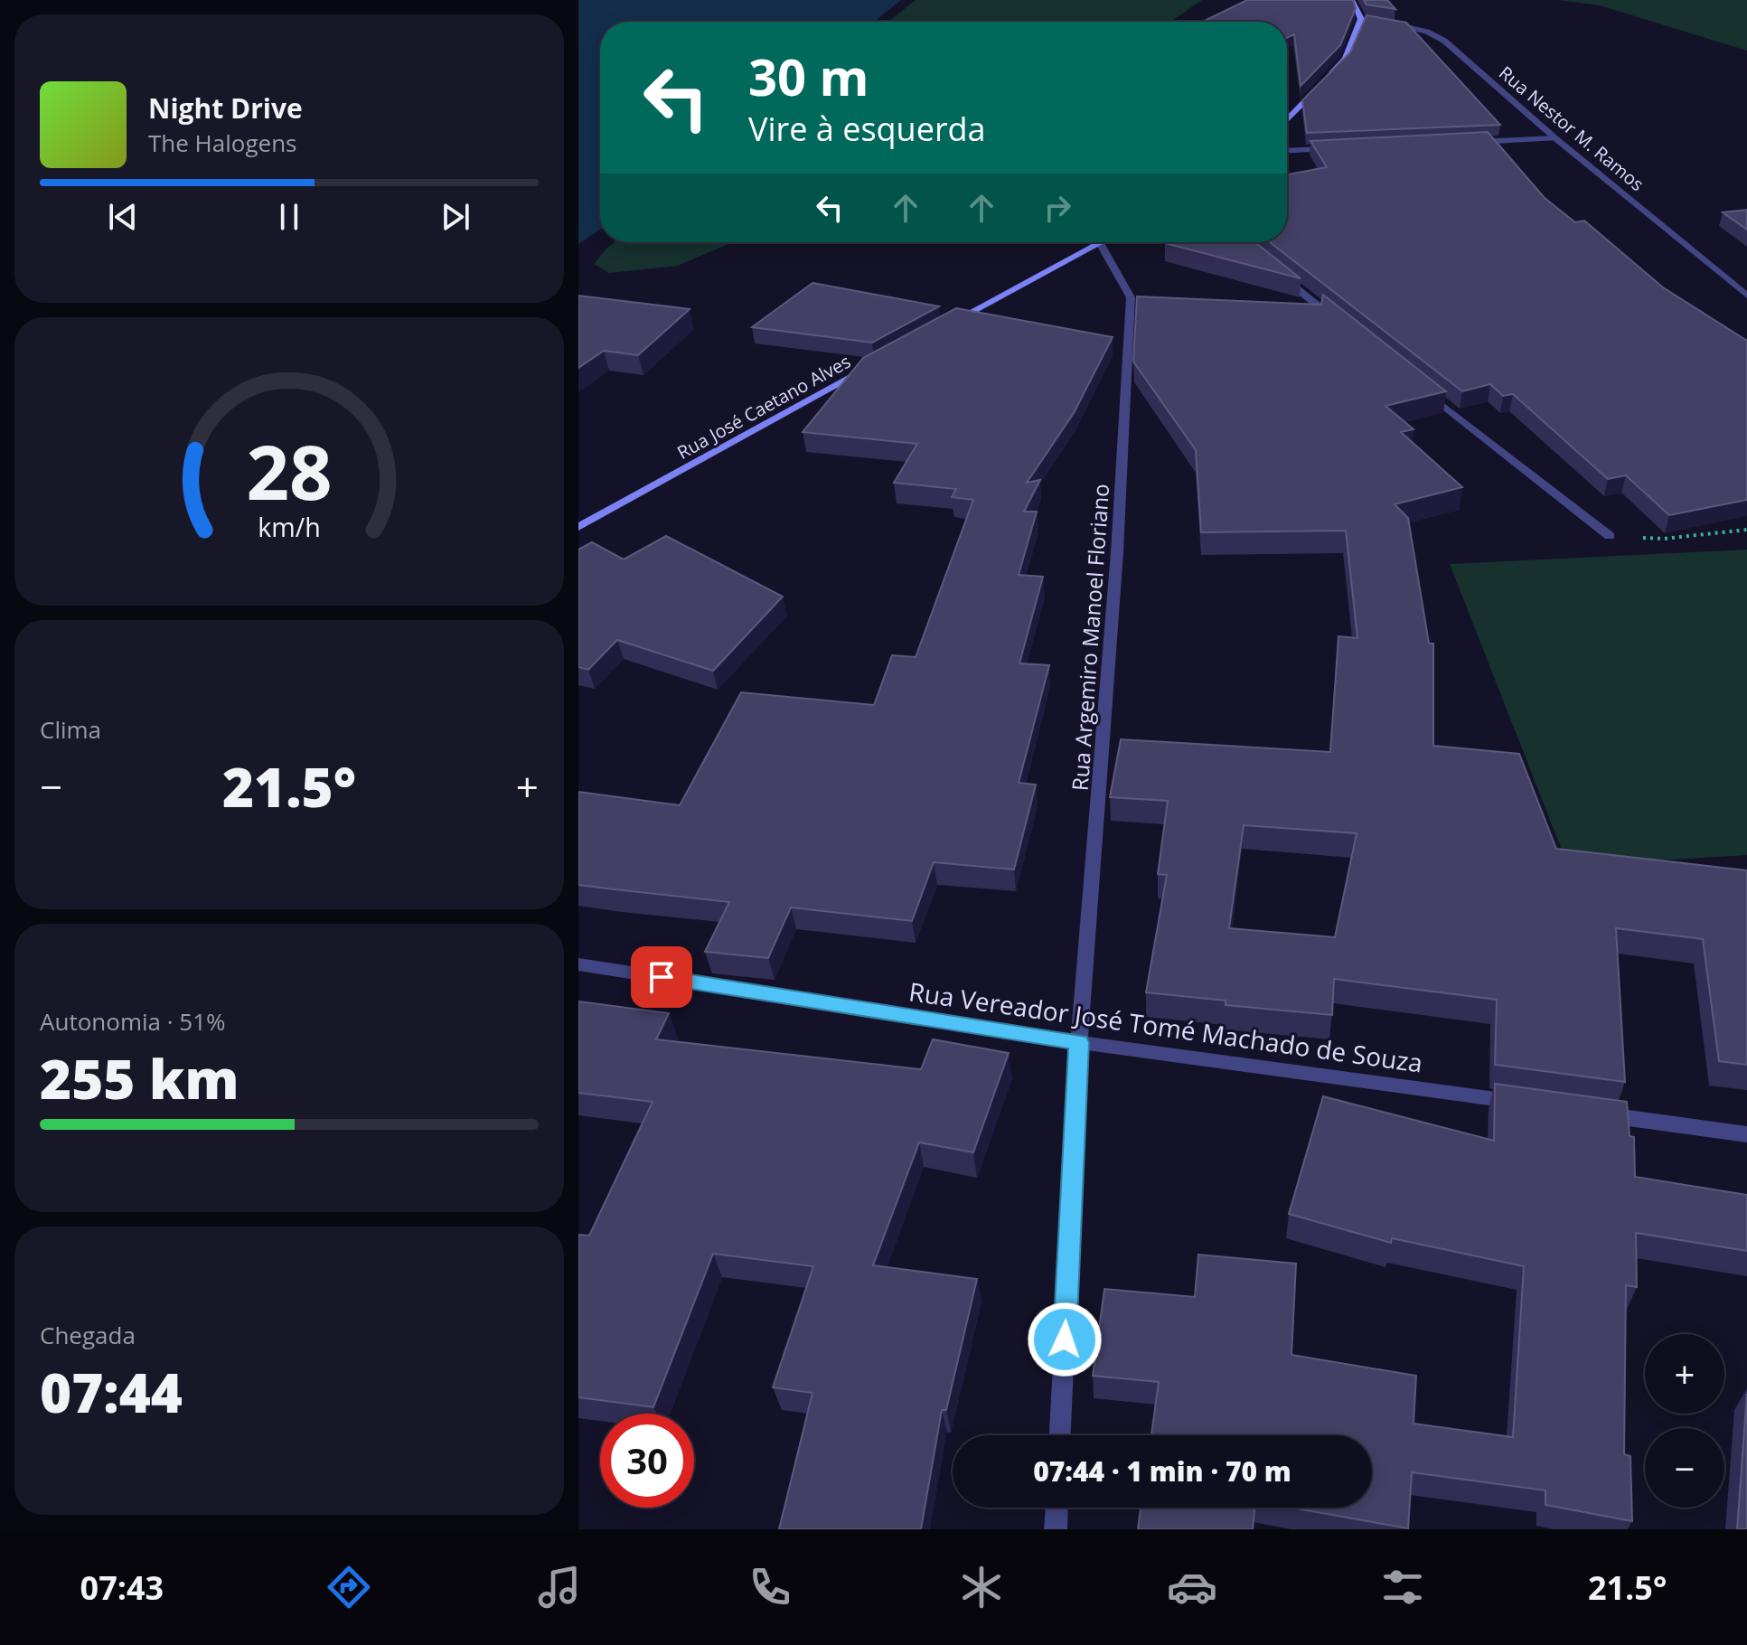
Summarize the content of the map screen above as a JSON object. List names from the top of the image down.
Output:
{
  "streets": {
    "street": [
      "Rua Nestor M. Ramos",
      "Rua José Caetano Alves",
      "Rua Argemiro Manoel Floriano",
      "Rua Vereador José Tomé Machado de Souza"
    ]
  },
  "crossings": [
    ["Rua Argemiro Manoel Floriano", "Rua Vereador José Tomé Machado de Souza"]
  ],
  "page": {
    "turn": ["30 m", "Vire à esquerda"],
    "song": ["Night Drive", "The Halogens"],
    "tile": [
      "Clima",
      ["Autonomia · 51%", "255 km"],
      ["Chegada", "07:44"]
    ],
    "heat": ["−", "21.5°", "+"],
    "map_buttons": ["+", "−"],
    "limit": "30",
    "trip": "07:44 · 1 min · 70 m",
    "tabs": ["07:43", "21.5°"],
    "gauge": ["28", "km/h"]
  }
}
